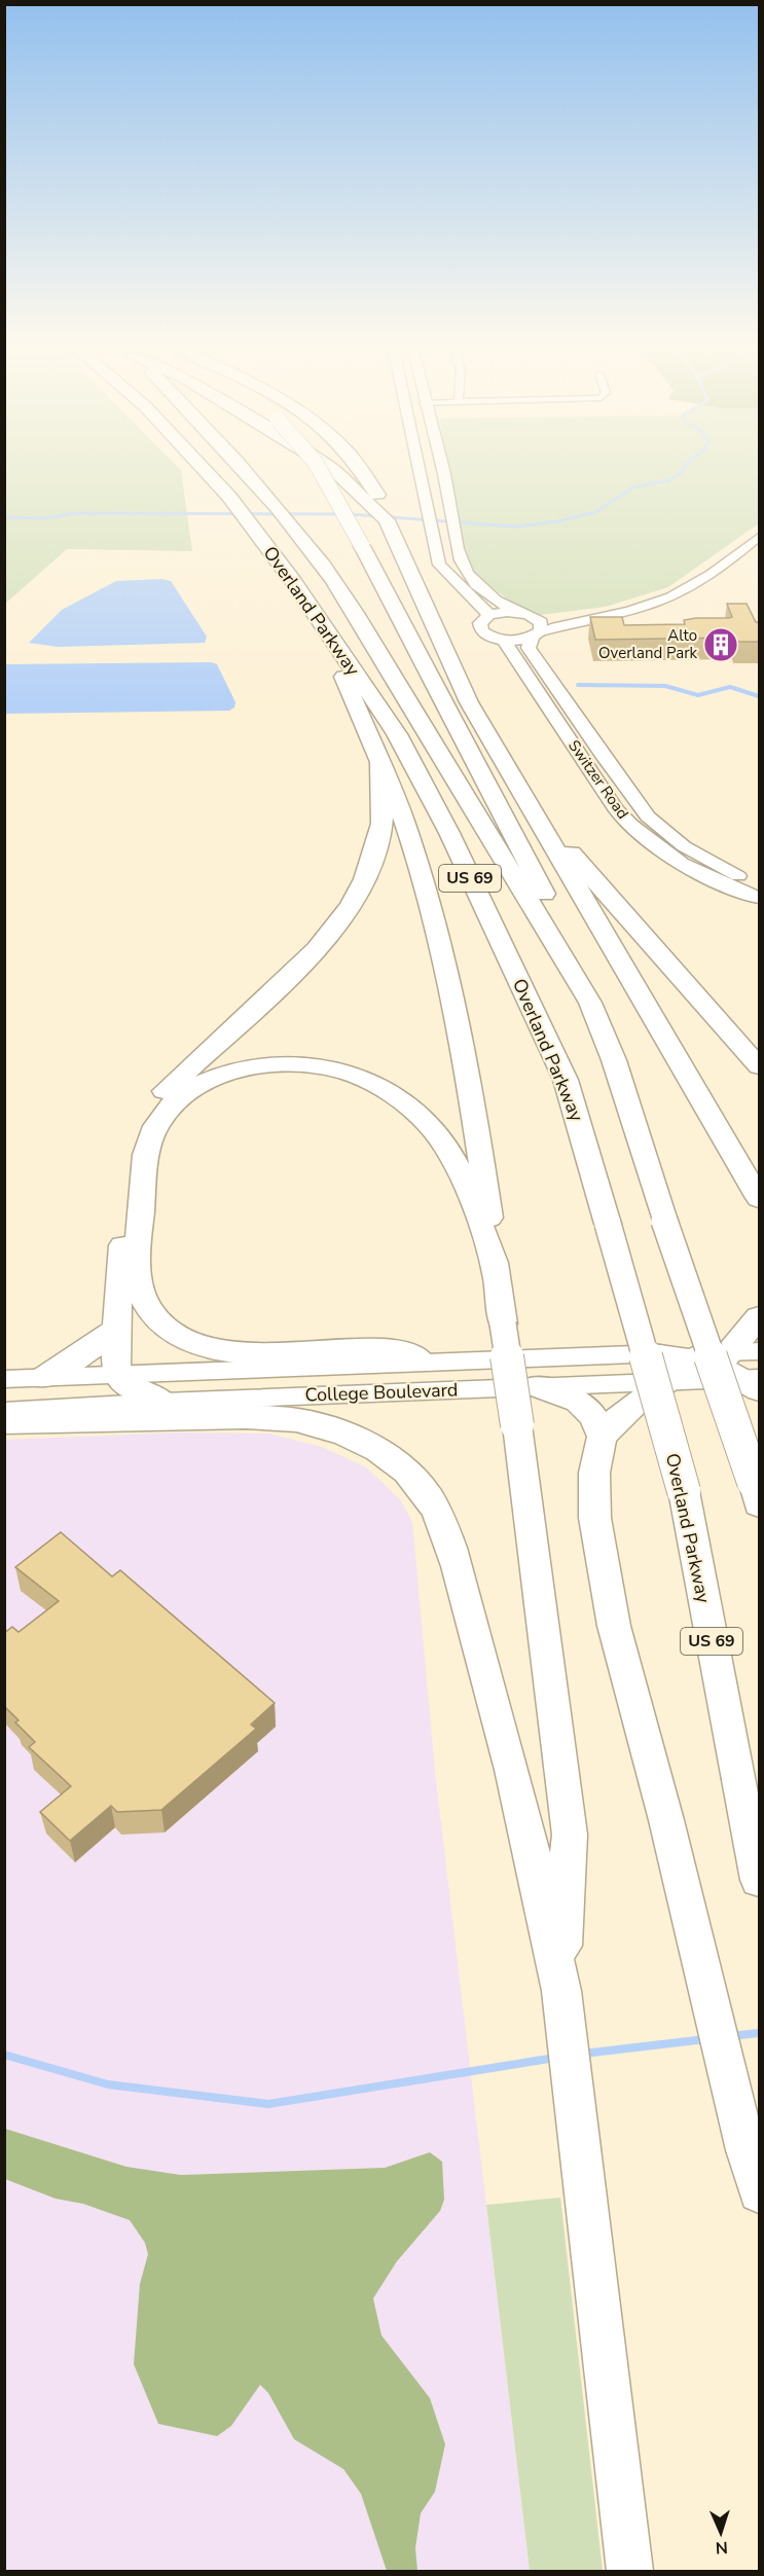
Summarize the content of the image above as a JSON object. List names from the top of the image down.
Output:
{
  "streets": {
    "highway": ["Overland Parkway", "US 69"],
    "main road": ["Switzer Road", "College Boulevard"]
  },
  "places": {
    "building": ["Alto Overland Park"]
  },
  "north": "bottom"
}
